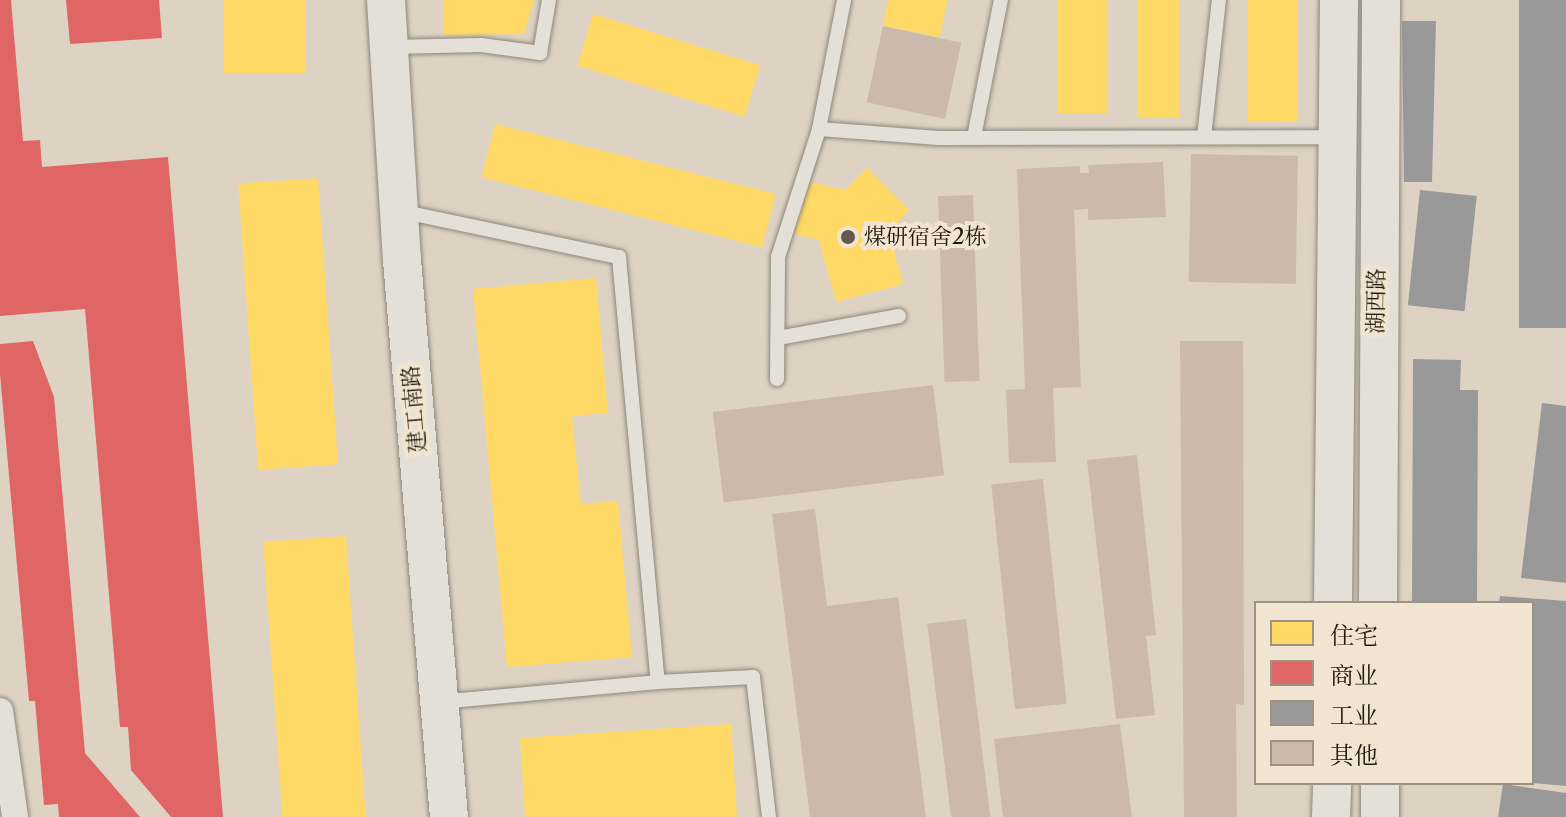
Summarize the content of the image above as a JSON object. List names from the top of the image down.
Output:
{
  "streets": {
    "main road": ["湖西路", "建工南路"]
  },
  "places": ["煤研宿舍2栋"],
  "legend": [
    "住宅",
    "商业",
    "工业",
    "其他"
  ]
}
